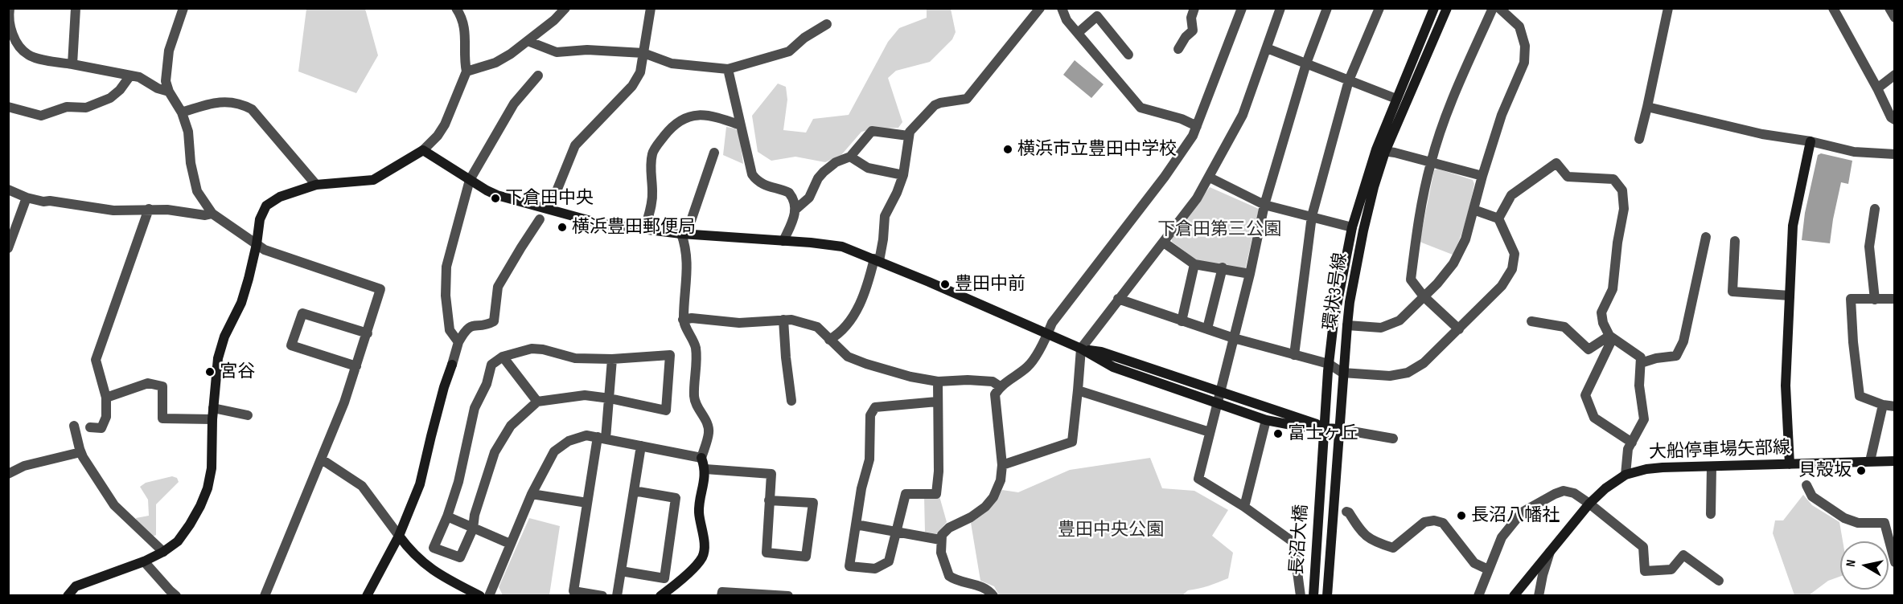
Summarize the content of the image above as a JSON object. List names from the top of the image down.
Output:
{
  "streets": {
    "street": ["環状3号線", "大船停車場矢部線", "長沼大橋"]
  },
  "crossings": [
    ["環状3号線", "長沼大橋"]
  ],
  "parks": ["下倉田第三公園", "豊田中央公園"],
  "places": [
    "横浜市立豊田中学校",
    "下倉田中央",
    "横浜豊田郵便局",
    "豊田中前",
    "宮谷",
    "富士ヶ丘",
    "貝殻坂",
    "長沼八幡社"
  ],
  "north": "left"
}
